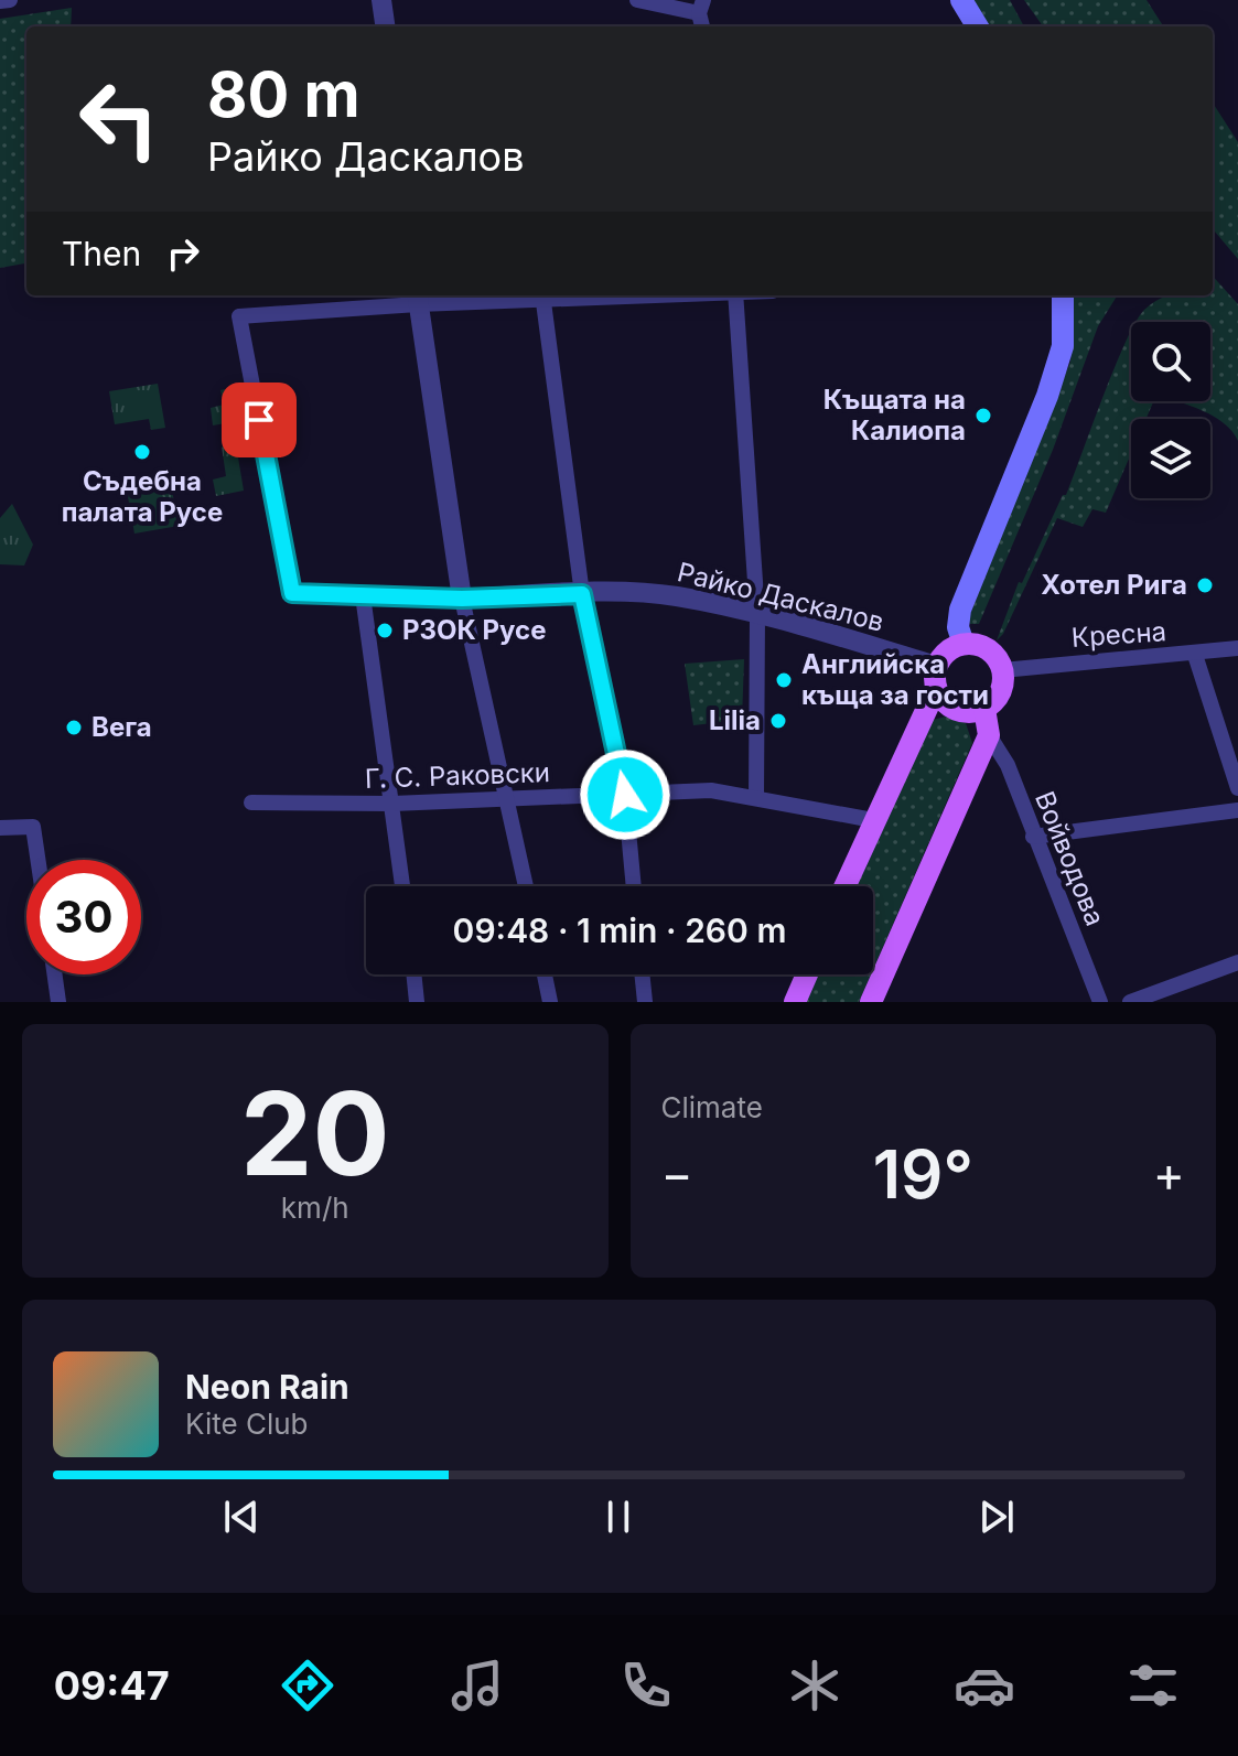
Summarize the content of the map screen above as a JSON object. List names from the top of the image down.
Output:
{
  "streets": {
    "street": [
      "Райко Даскалов",
      "Кресна",
      "Г. С. Раковски",
      "Войводова"
    ]
  },
  "crossings": [
    ["Райко Даскалов", "Кресна"]
  ],
  "places": [
    "Къщата на Калиопа",
    "Съдебна палата Русе",
    "Хотел Рига",
    "РЗОК Русе",
    "Aнглийска къща за гости",
    "Lilia",
    "Вега"
  ],
  "page": {
    "turn": ["80 m", "Райко Даскалов"],
    "then": "Then",
    "limit": "30",
    "trip": "09:48 · 1 min · 260 m",
    "tile": [
      ["20", "km/h"],
      "Climate"
    ],
    "heat": ["−", "19°", "+"],
    "song": ["Neon Rain", "Kite Club"],
    "tabs": "09:47"
  }
}
